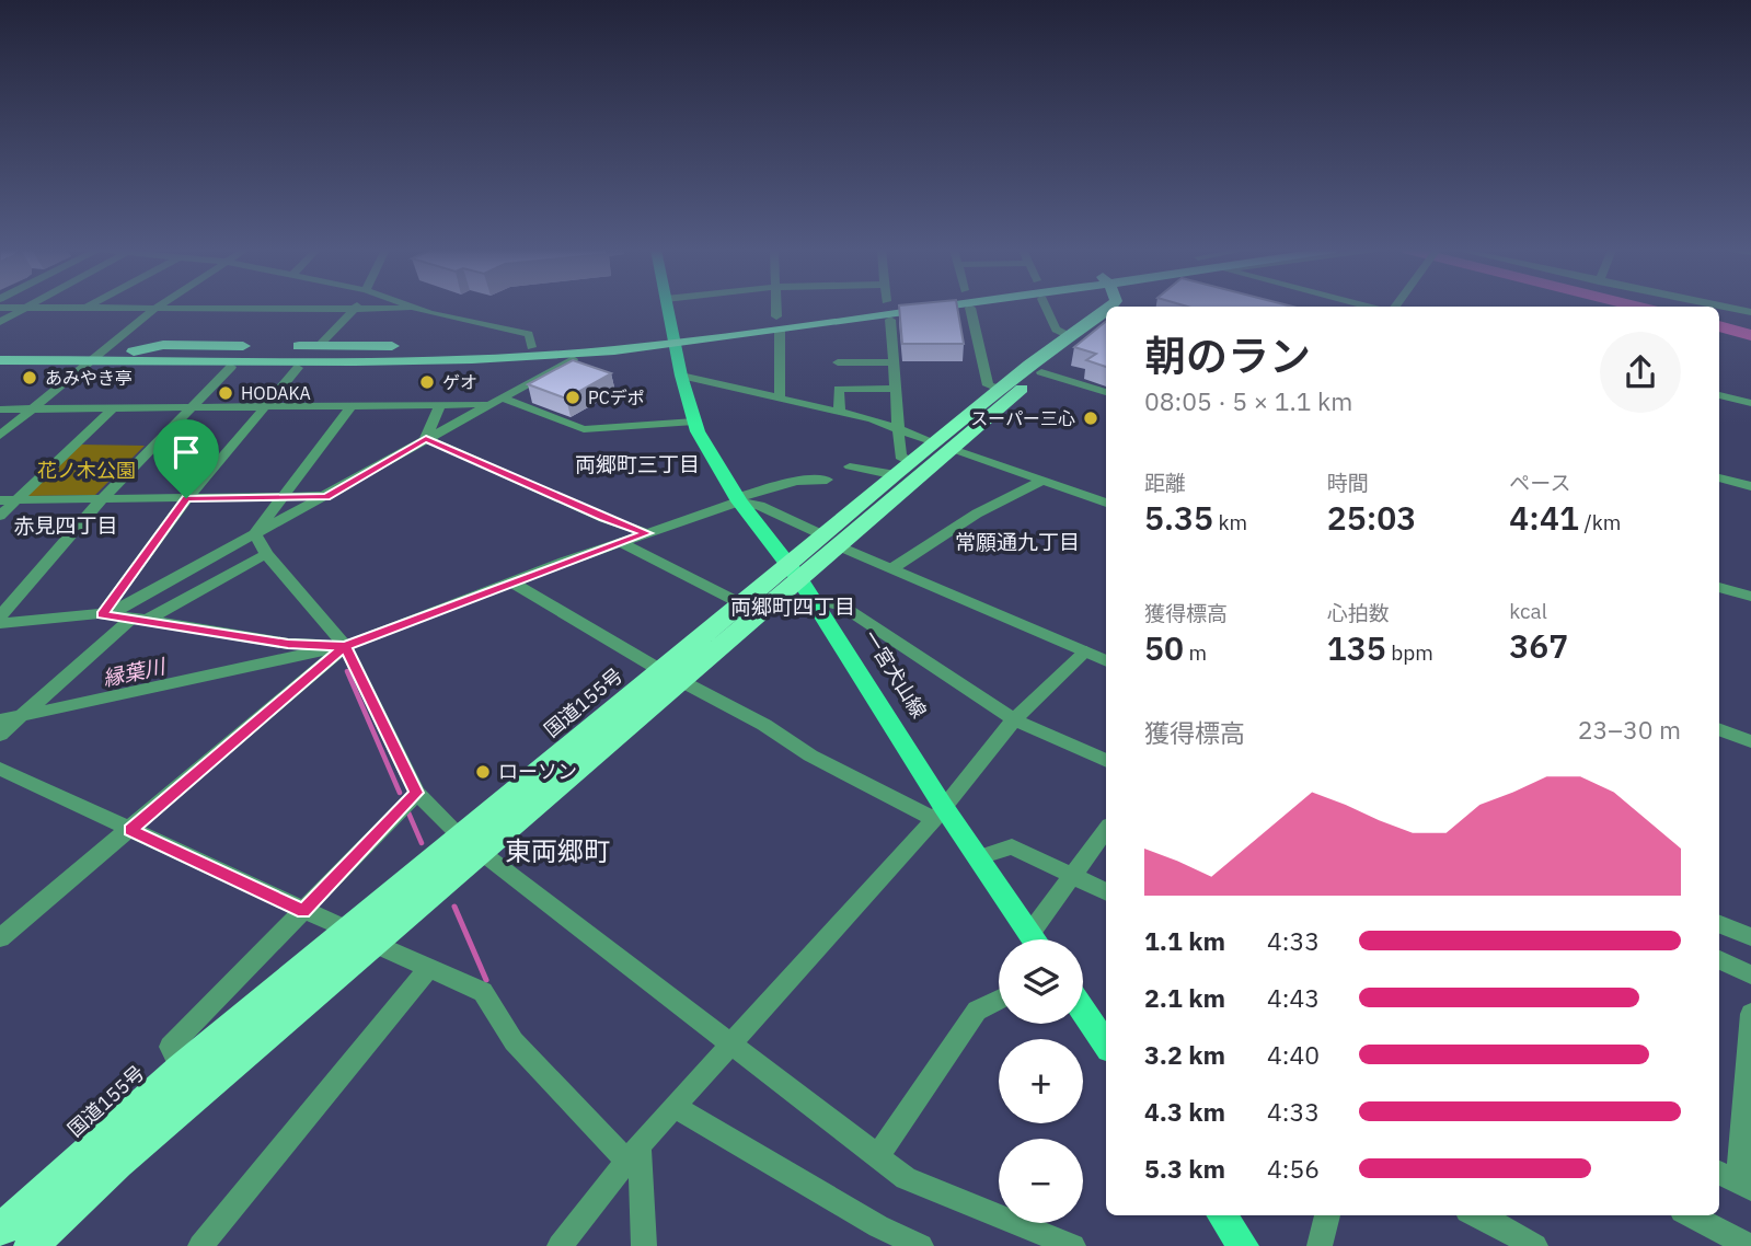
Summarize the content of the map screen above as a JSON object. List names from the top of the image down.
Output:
{
  "streets": {
    "highway": ["国道155号"],
    "main road": ["一宮犬山線"]
  },
  "crossings": [
    ["一宮犬山線", "国道155号"]
  ],
  "districts": [
    "両郷町三丁目",
    "赤見四丁目",
    "常願通九丁目",
    "両郷町四丁目",
    "東両郷町"
  ],
  "water": ["縁葉川"],
  "parks": ["花ノ木公園"],
  "places": [
    "あみやき亭",
    "ゲオ",
    "HODAKA",
    "PCデポ",
    "スーパー三心",
    "ローソン"
  ],
  "page": {
    "heading": ["朝のラン", "08:05 · 5 × 1.1 km"],
    "stats": [
      ["距離", "5.35 km"],
      ["時間", "25:03"],
      ["ペース", "4:41 /km"],
      ["獲得標高", "50 m"],
      ["心拍数", "135 bpm"],
      ["kcal", "367"]
    ],
    "chart": ["獲得標高", "23–30 m"],
    "list": [
      {
        "name": "1.1 km",
        "note": "4:33"
      },
      {
        "name": "2.1 km",
        "note": "4:43"
      },
      {
        "name": "3.2 km",
        "note": "4:40"
      },
      {
        "name": "4.3 km",
        "note": "4:33"
      },
      {
        "name": "5.3 km",
        "note": "4:56"
      }
    ],
    "map_buttons": ["+", "−"]
  }
}
